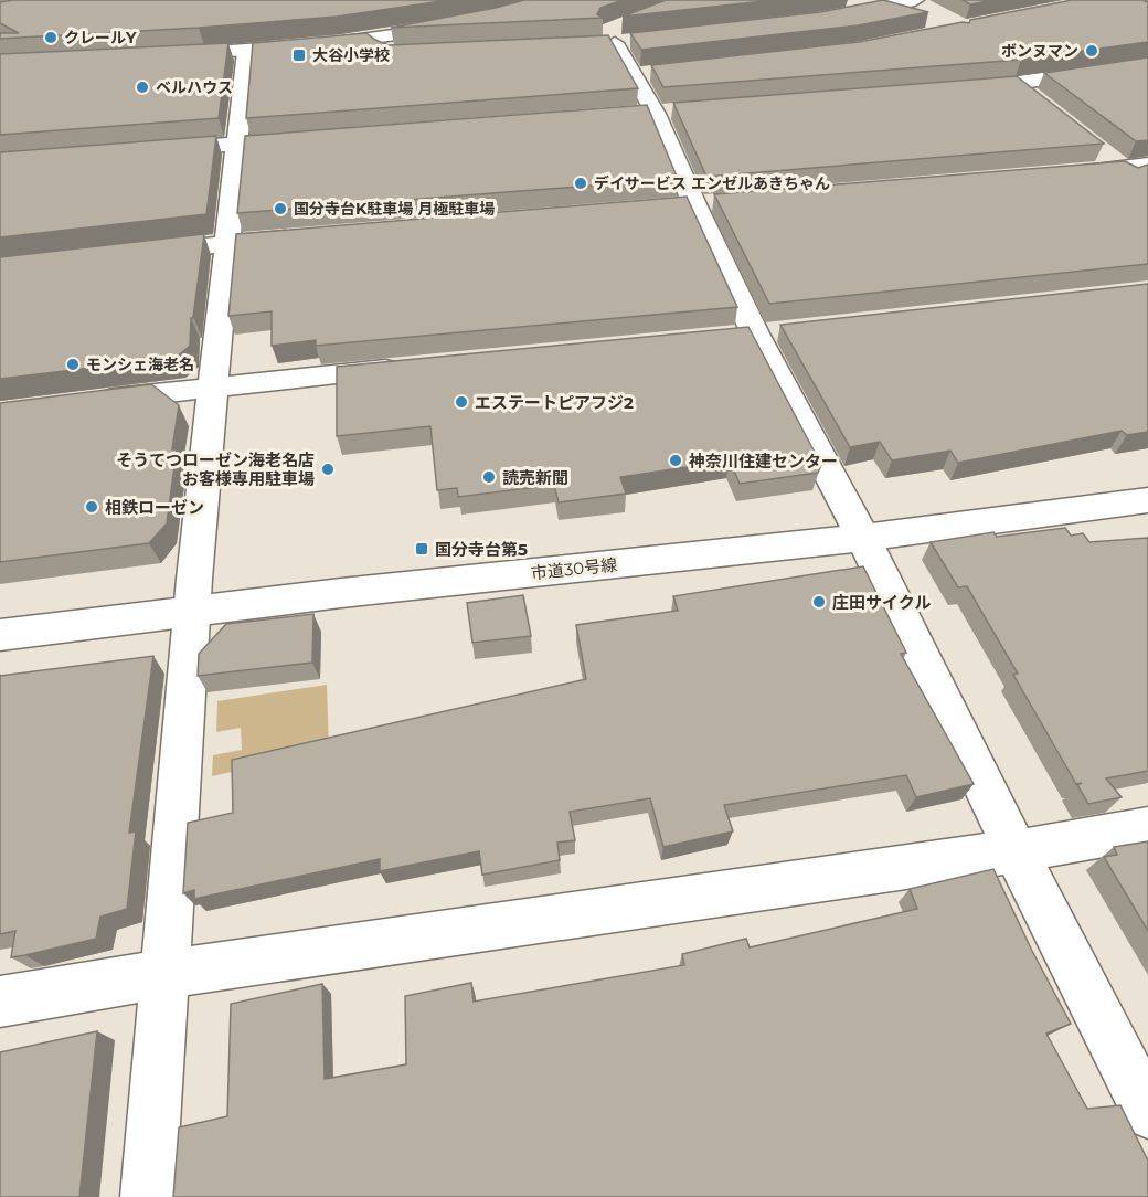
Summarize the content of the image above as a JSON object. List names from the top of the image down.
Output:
{
  "streets": {
    "street": ["市道30号線"]
  },
  "places": {
    "other": [
      "クレールY",
      "ボンヌマン",
      "ベルハウス",
      "デイサービス エンゼルあきちゃん",
      "国分寺台K駐車場 月極駐車場",
      "モンシェ海老名",
      "エステートピアフジ2",
      "神奈川住建センター",
      "そうてつローゼン海老名店 お客様専用駐車場",
      "読売新聞",
      "相鉄ローゼン",
      "庄田サイクル"
    ],
    "transit": ["大谷小学校", "国分寺台第5"]
  }
}
